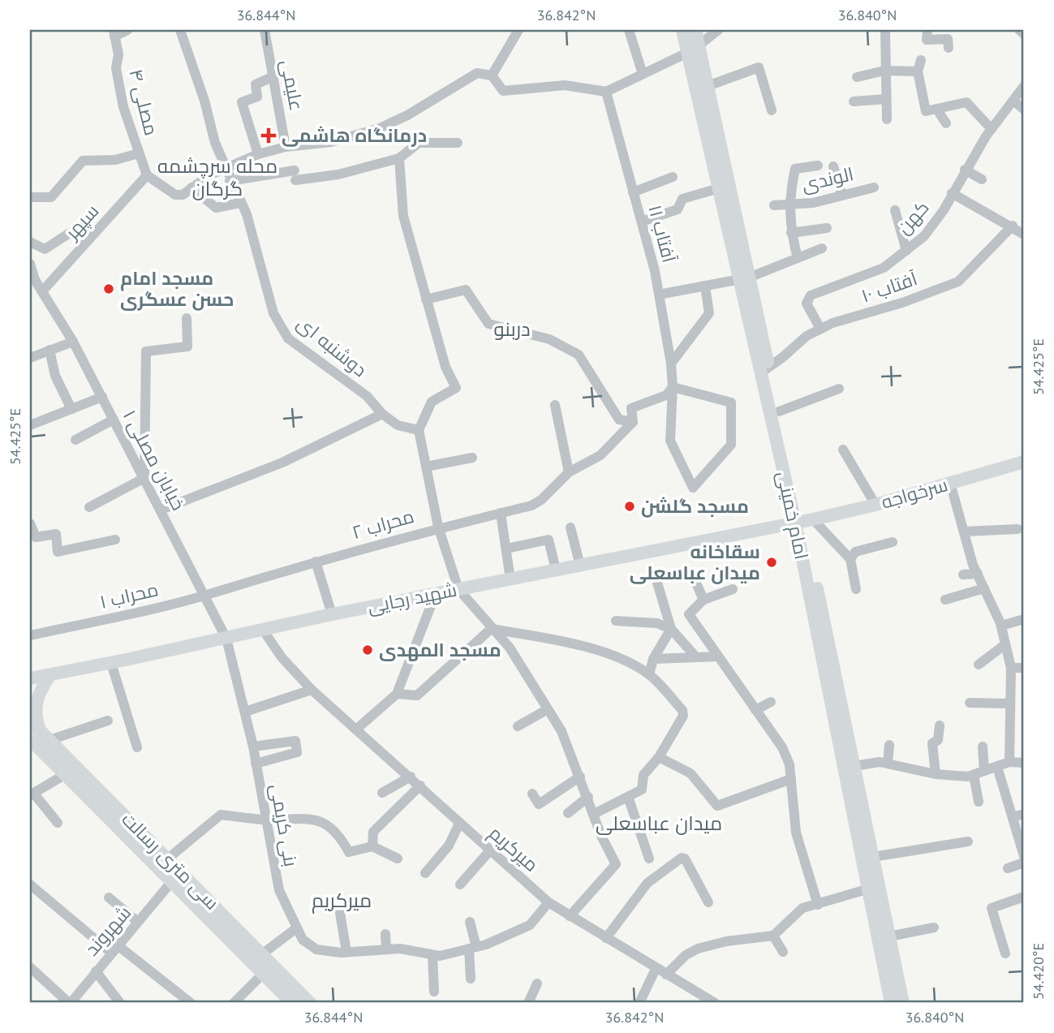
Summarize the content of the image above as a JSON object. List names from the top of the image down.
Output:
{
  "streets": {
    "main road": [
      "سرخواجه",
      "امام خمینی",
      "شهید رجایی",
      "سی متری رسالت"
    ],
    "street": [
      "علیمی",
      "۴ مصلی",
      "الوندی",
      "کهن",
      "سپهر",
      "آفتاب ۱۱",
      "۱۰ آفتاب",
      "دوشنبه ای",
      "خیابان مصلی ۱",
      "۲ محراب",
      "۱ محراب",
      "بنی کریمی",
      "میرکریم",
      "شهروند"
    ]
  },
  "crossings": [
    ["۴ مصلی", "سپهر"],
    ["کهن", "۱۰ آفتاب"],
    ["سپهر", "خیابان مصلی ۱"],
    ["آفتاب ۱۱", "۲ محراب"],
    ["۱۰ آفتاب", "امام خمینی"],
    ["خیابان مصلی ۱", "۱ محراب"],
    ["خیابان مصلی ۱", "شهید رجایی"],
    ["خیابان مصلی ۱", "بنی کریمی"],
    ["سرخواجه", "امام خمینی"],
    ["سرخواجه", "شهید رجایی"],
    ["امام خمینی", "شهید رجایی"],
    ["۲ محراب", "۱ محراب"],
    ["شهید رجایی", "بنی کریمی"],
    ["شهید رجایی", "میرکریم"],
    ["بنی کریمی", "میرکریم"],
    ["سی متری رسالت", "شهروند"]
  ],
  "districts": [
    "محله سرچشمه گرگان",
    "دربنو",
    "میدان عباسعلی",
    "میرکریم"
  ],
  "places": {
    "health": ["درمانگاه هاشمی"],
    "other": [
      "مسجد امام حسن عسگری",
      "مسجد گلشن",
      "سقاخانه میدان عباسعلی",
      "مسجد المهدی"
    ]
  },
  "coordinates": [
    "36.844°N",
    "36.842°N",
    "36.840°N",
    "54.425°E",
    "54.420°E"
  ]
}
